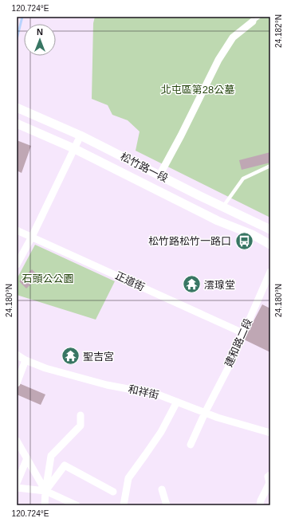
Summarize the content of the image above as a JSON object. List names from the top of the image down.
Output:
{
  "streets": {
    "street": [
      "松竹路一段",
      "正道街",
      "建和路二段",
      "和祥街"
    ]
  },
  "crossings": [
    ["正道街", "建和路二段"],
    ["建和路二段", "和祥街"]
  ],
  "parks": ["北屯區第28公墓", "石頭公公園"],
  "places": {
    "bus stop": ["松竹路松竹一路口"],
    "temple": ["澐瑔堂", "聖吉宮"]
  },
  "north": "top",
  "coordinates": ["120.724°E", "24.182°N", "24.180°N"]
}
